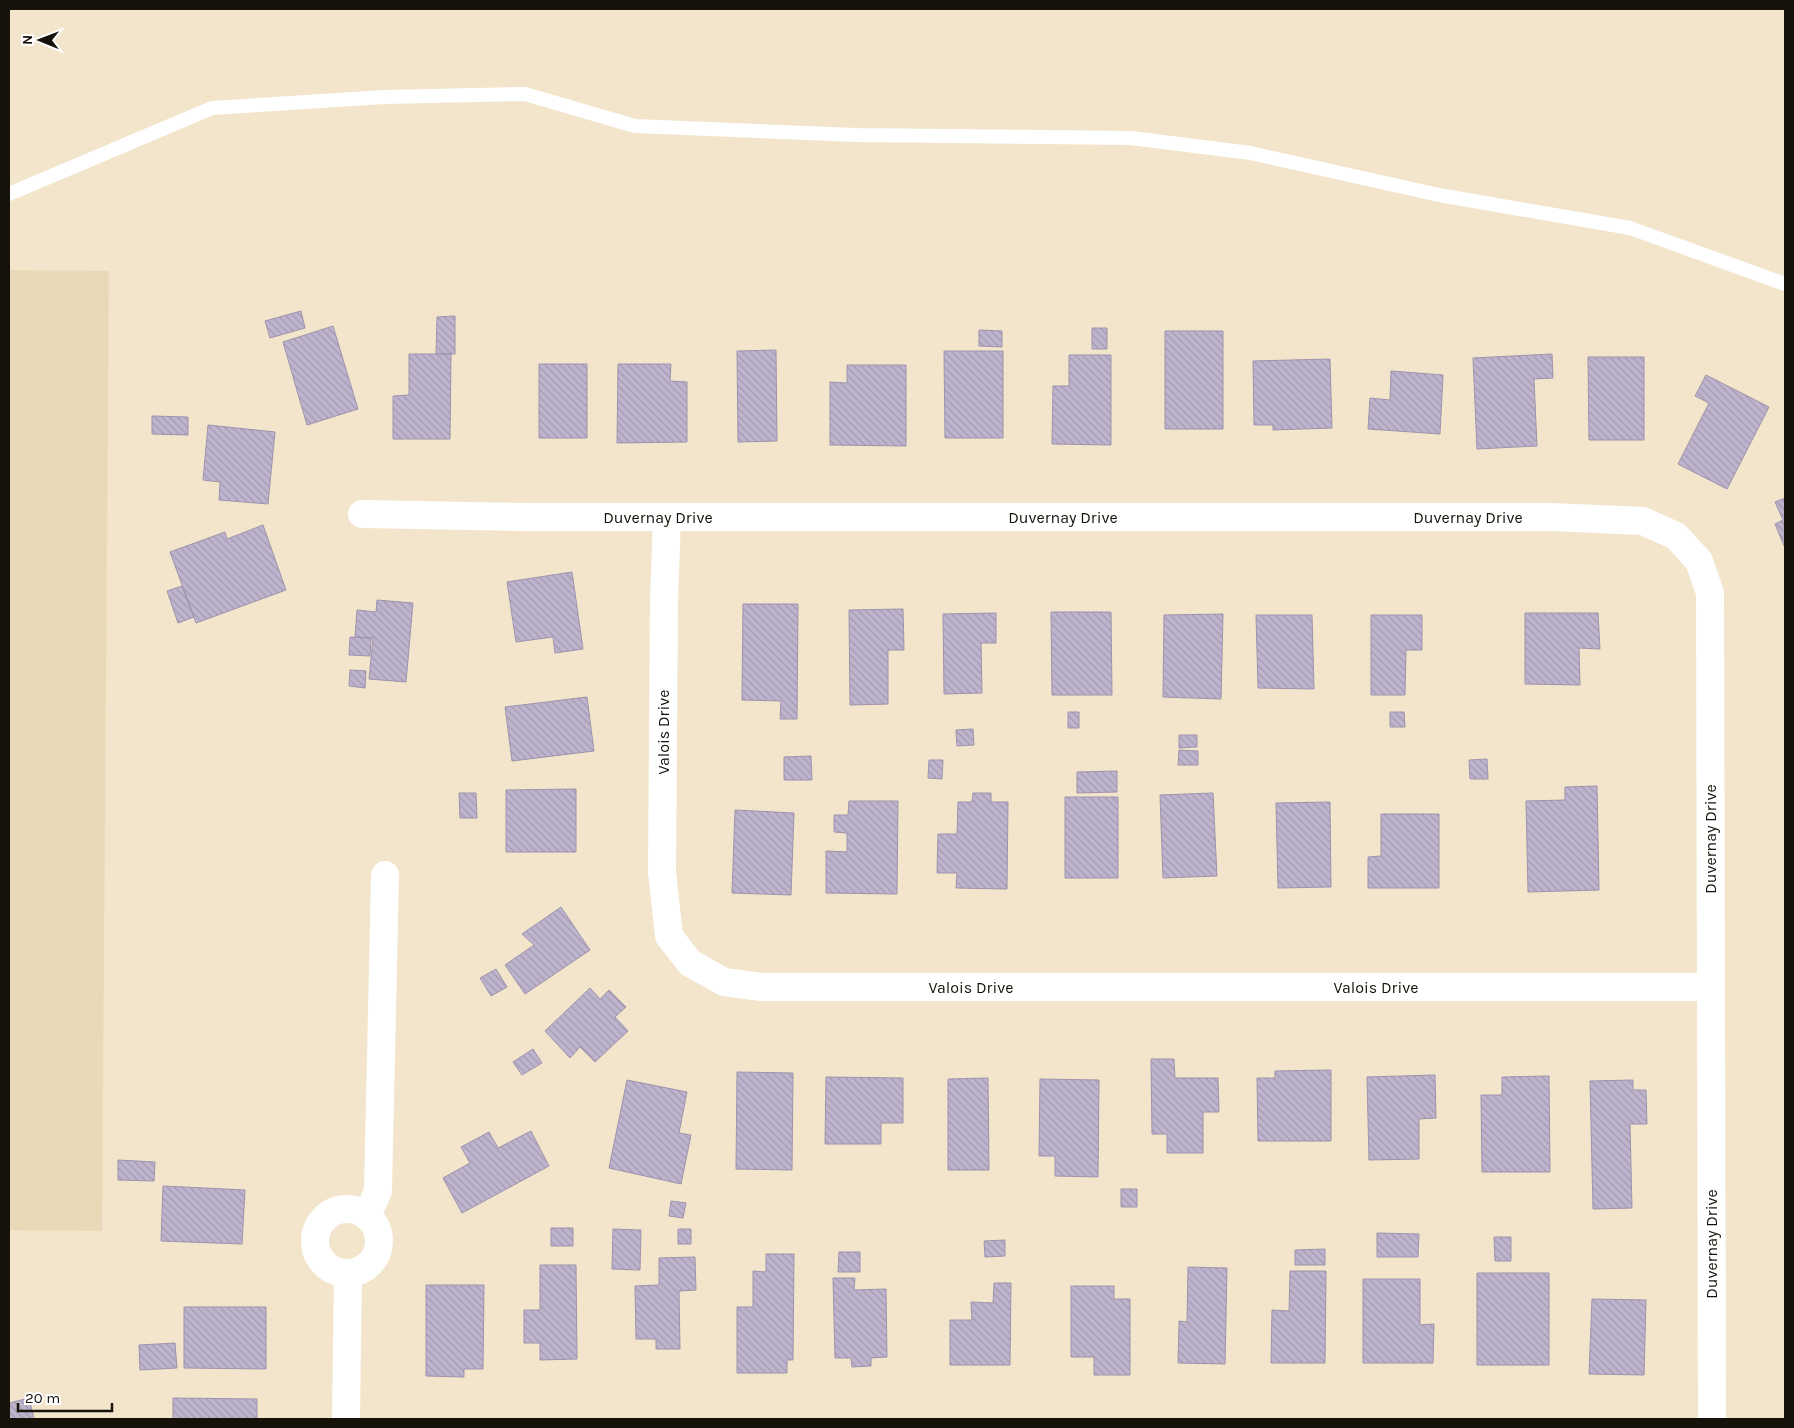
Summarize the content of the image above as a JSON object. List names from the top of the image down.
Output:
{
  "streets": {
    "street": ["Duvernay Drive", "Valois Drive"]
  },
  "crossings": [
    ["Duvernay Drive", "Valois Drive"]
  ],
  "scale_bar": "20 m",
  "north": "left"
}
